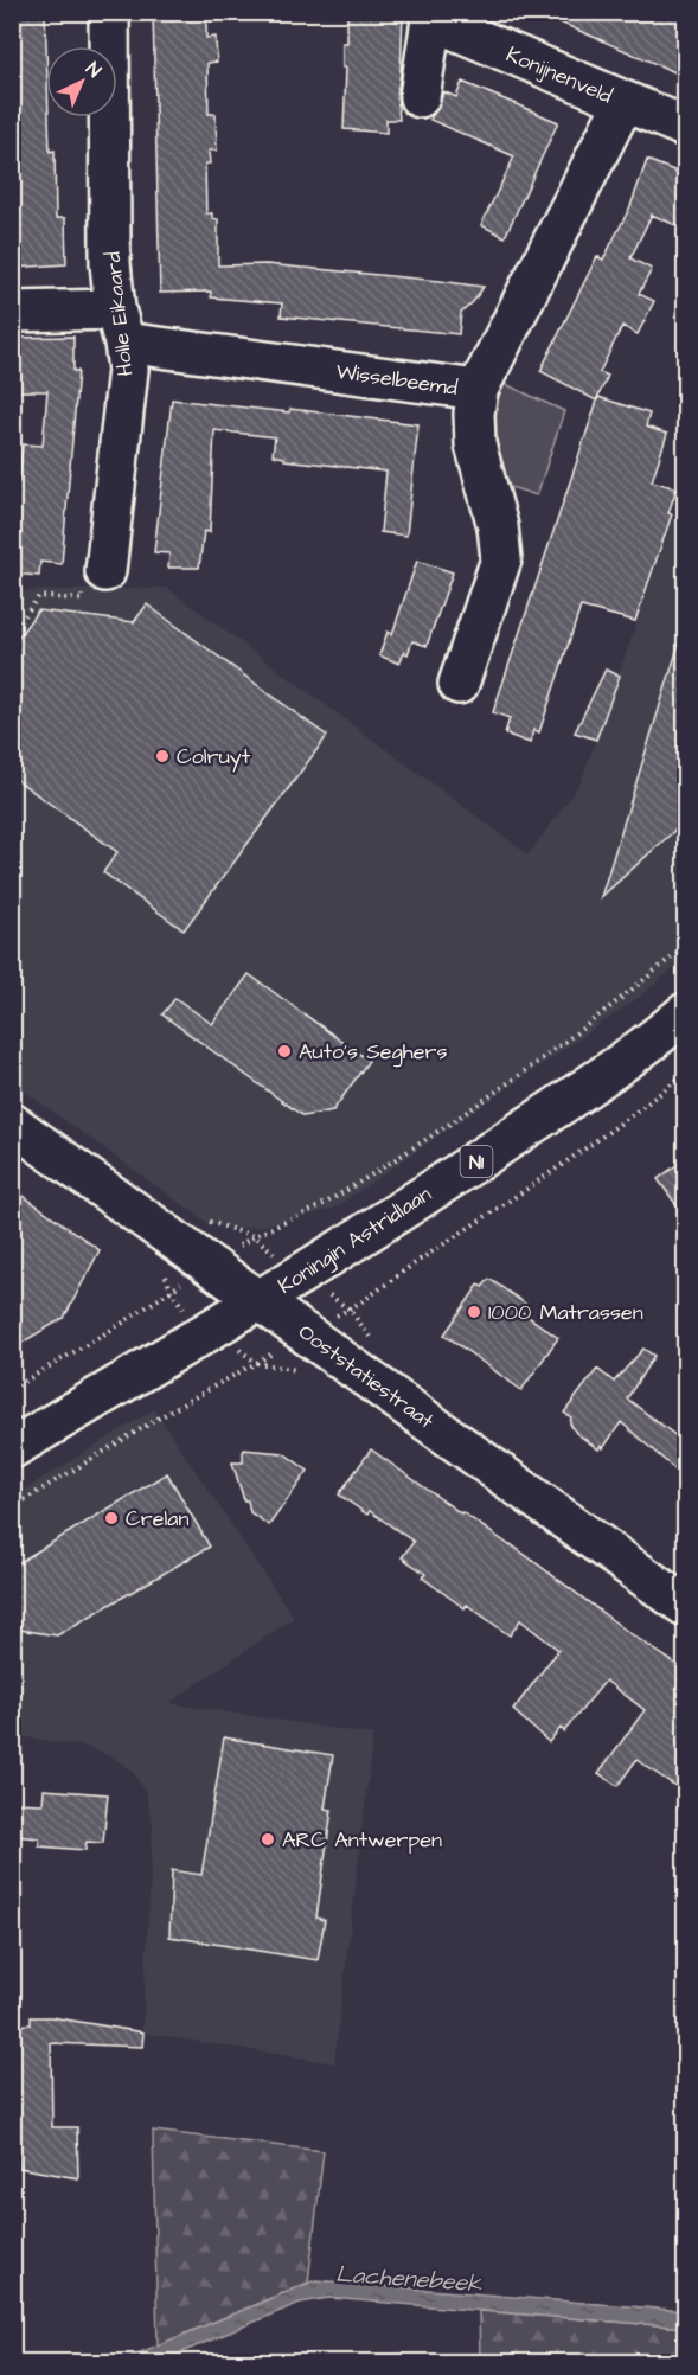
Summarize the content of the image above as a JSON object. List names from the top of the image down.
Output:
{
  "streets": {
    "street": [
      "Konijnenveld",
      "Holle Eikaard",
      "Wisselbeemd",
      "N1",
      "Koningin Astridlaan",
      "Ooststatiestraat"
    ]
  },
  "crossings": [
    ["Konijnenveld", "Wisselbeemd"],
    ["Holle Eikaard", "Wisselbeemd"],
    ["Koningin Astridlaan", "Ooststatiestraat"]
  ],
  "water": ["Lachenebeek"],
  "places": [
    "Colruyt",
    "Auto's Seghers",
    "1000 Matrassen",
    "Crelan",
    "ARC Antwerpen"
  ],
  "north": "top right"
}
